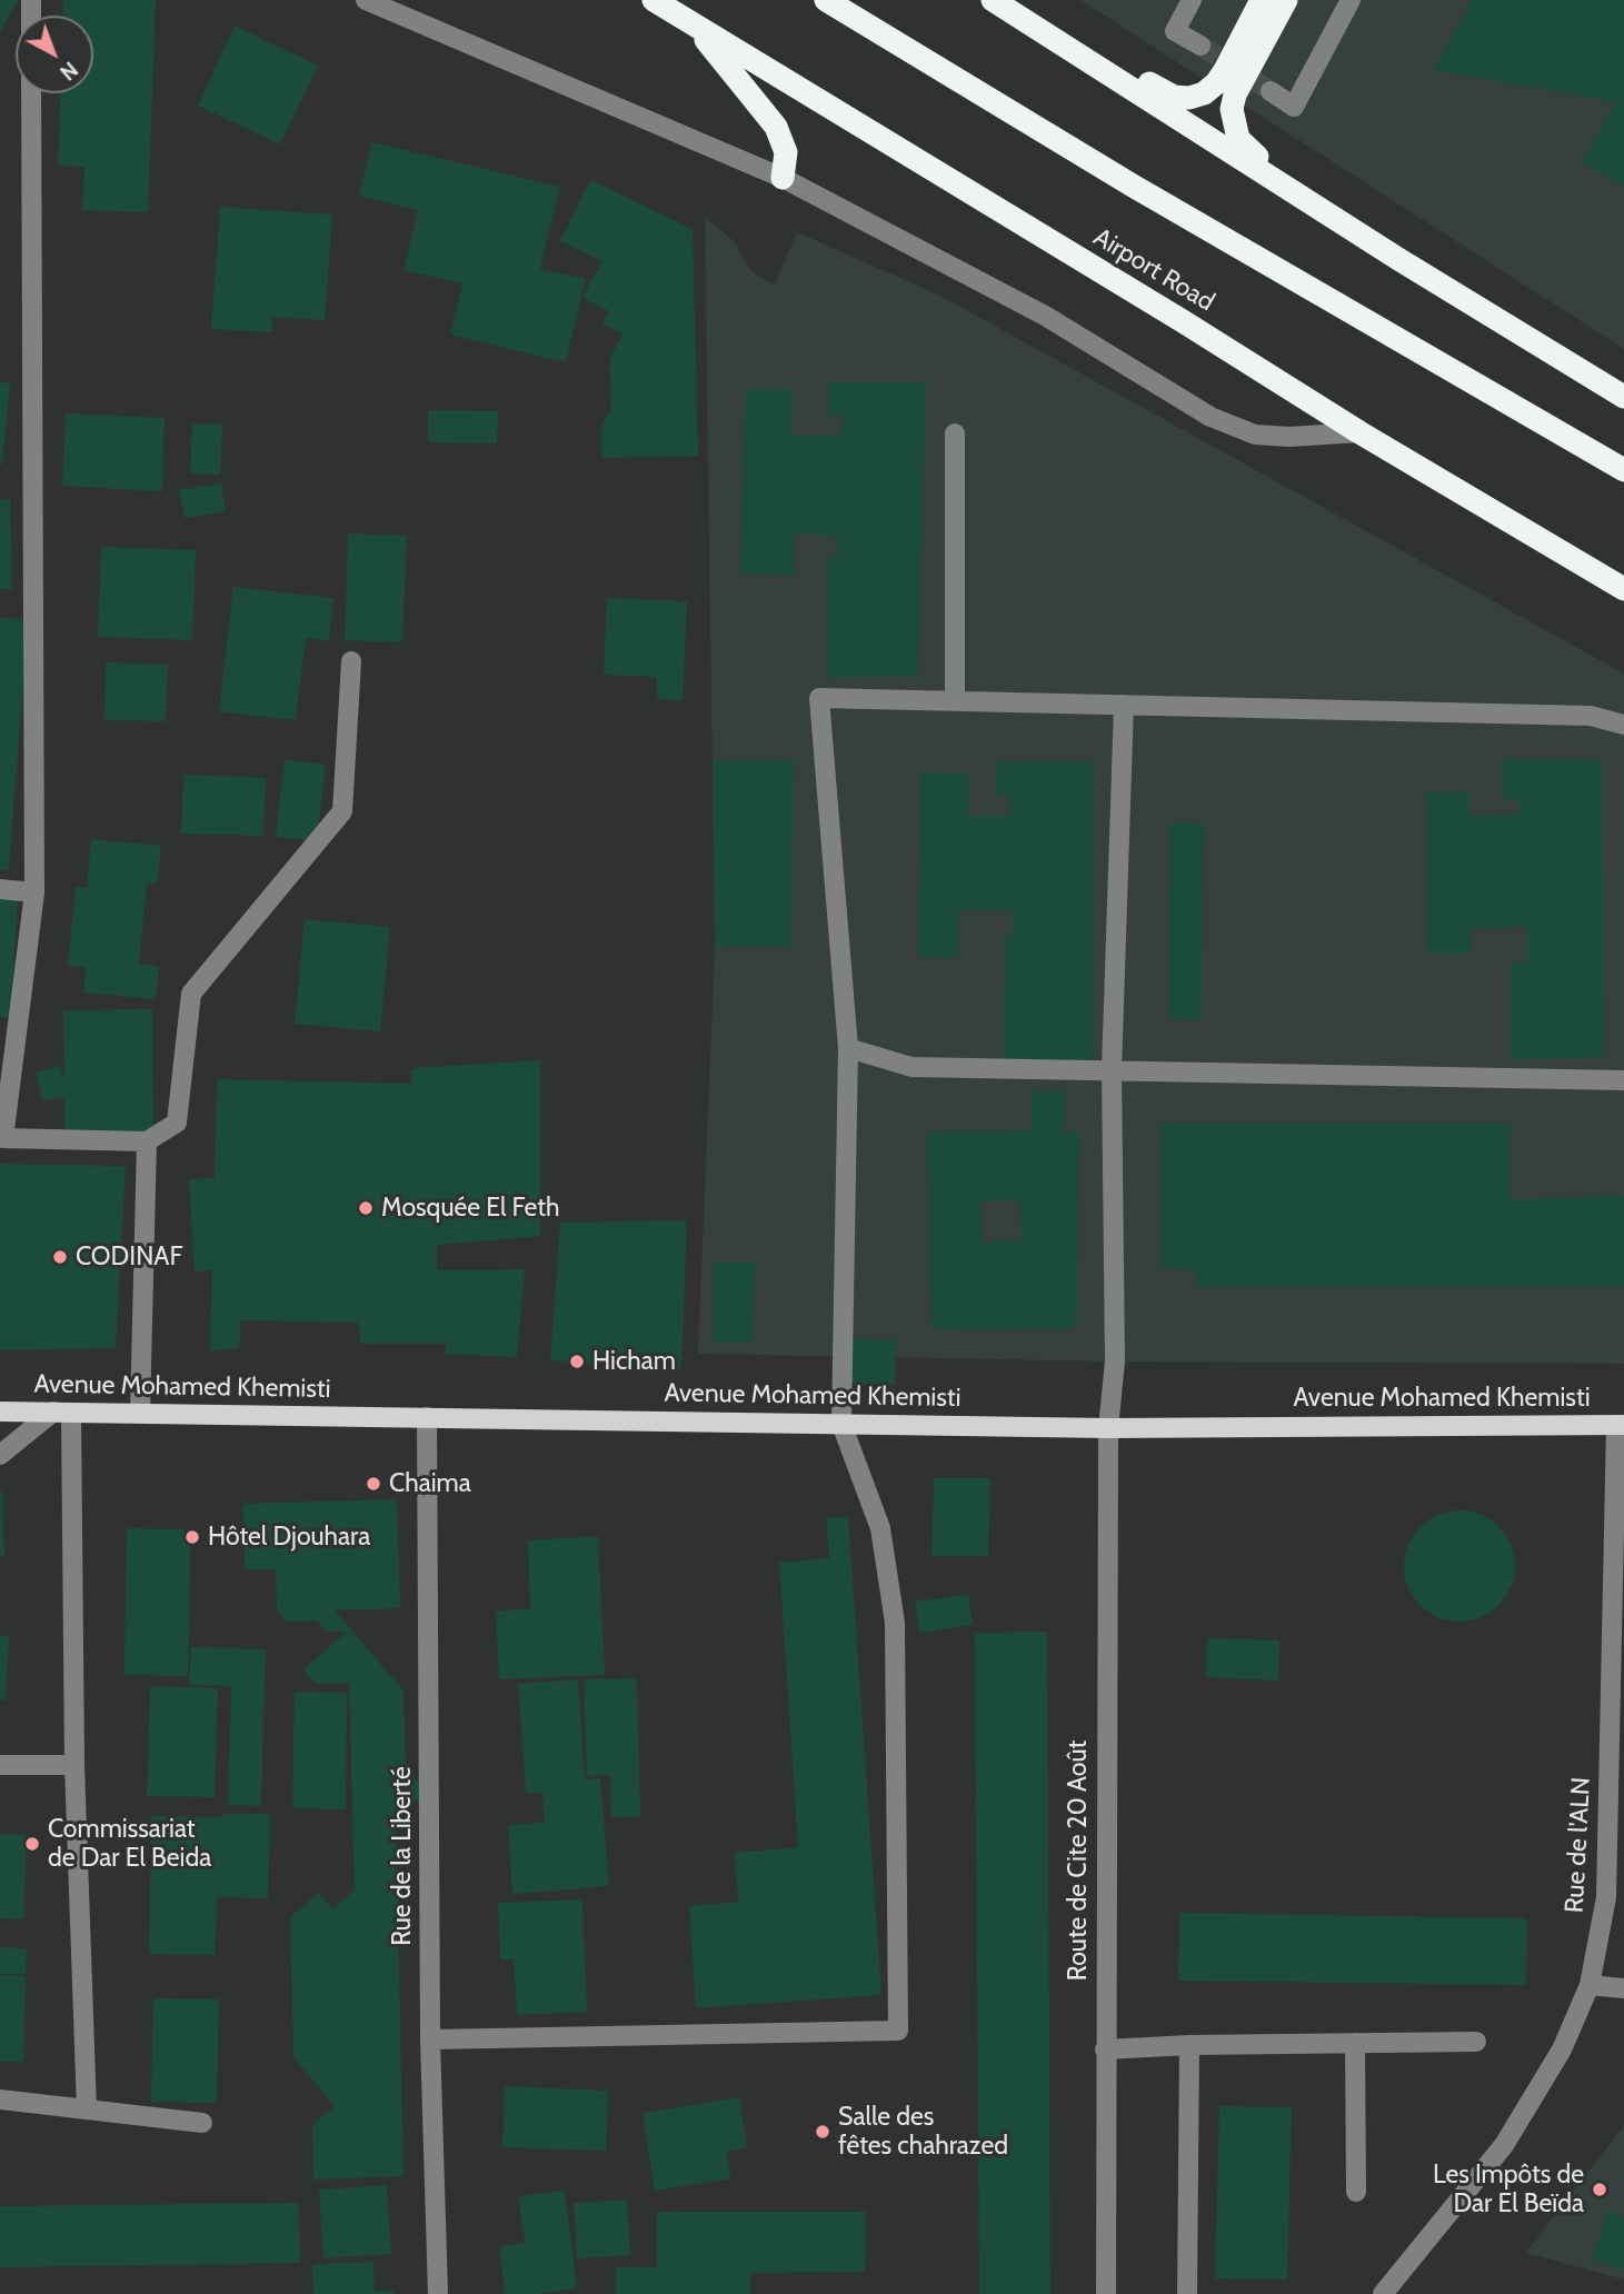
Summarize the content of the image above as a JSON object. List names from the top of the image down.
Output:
{
  "streets": {
    "highway": ["Airport Road"],
    "main road": ["Avenue Mohamed Khemisti"],
    "street": ["Rue de l'ALN", "Rue de la Liberté", "Route de Cite 20 Août"]
  },
  "crossings": [
    ["Avenue Mohamed Khemisti", "Rue de l'ALN"],
    ["Avenue Mohamed Khemisti", "Rue de la Liberté"],
    ["Avenue Mohamed Khemisti", "Route de Cite 20 Août"]
  ],
  "places": [
    "Mosquée El Feth",
    "CODINAF",
    "Hicham",
    "Chaima",
    "Hôtel Djouhara",
    "Commissariat de Dar El Beida",
    "Salle des fêtes chahrazed",
    "Les Impôts de Dar El Beïda"
  ],
  "north": "bottom right"
}
